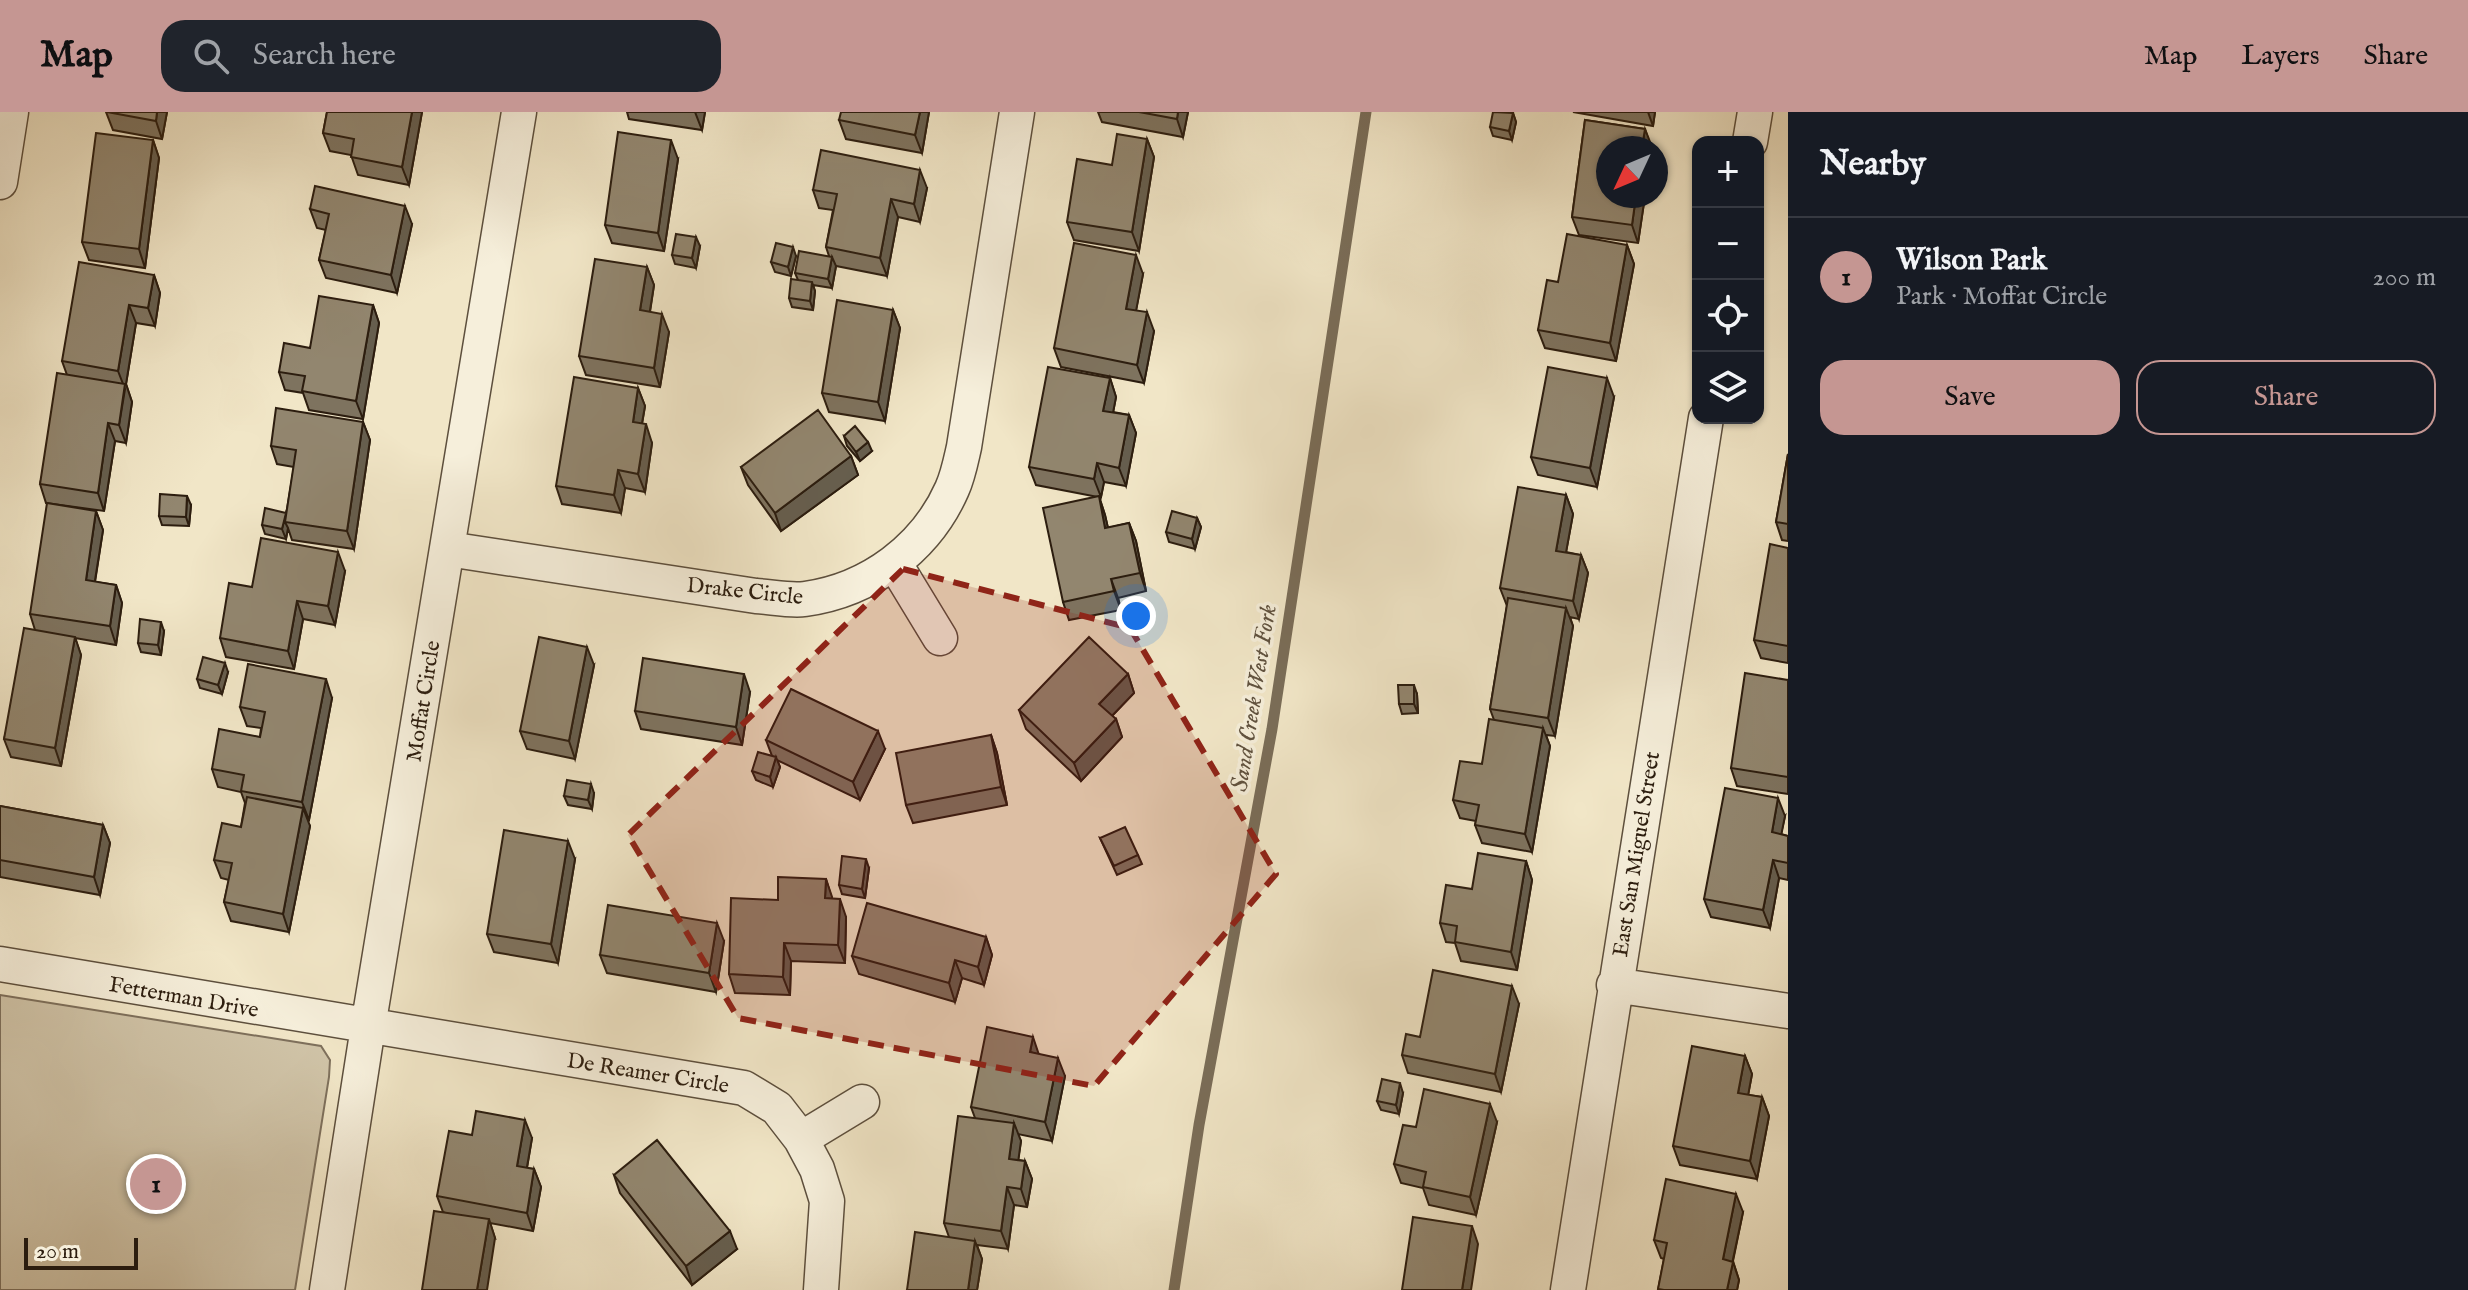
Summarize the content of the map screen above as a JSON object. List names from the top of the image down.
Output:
{
  "streets": {
    "street": [
      "Drake Circle",
      "Moffat Circle",
      "East San Miguel Street",
      "Fetterman Drive",
      "De Reamer Circle"
    ]
  },
  "crossings": [
    ["Drake Circle", "Moffat Circle"],
    ["Moffat Circle", "Fetterman Drive"],
    ["Moffat Circle", "De Reamer Circle"],
    ["Fetterman Drive", "De Reamer Circle"]
  ],
  "water": ["Sand Creek West Fork"],
  "scale_bar": "20 m",
  "north": "bottom left",
  "page": {
    "header": "Map",
    "search": "Search here",
    "nav": ["Map", "Layers", "Share"],
    "heading": "Nearby",
    "map_buttons": ["+", "−"],
    "list": [
      {
        "mark": "1",
        "name": "Wilson Park",
        "note": "Park · Moffat Circle",
        "value": "200 m"
      }
    ],
    "buttons": ["Save", "Share"],
    "pins": "1",
    "scale": "20 m"
  }
}
